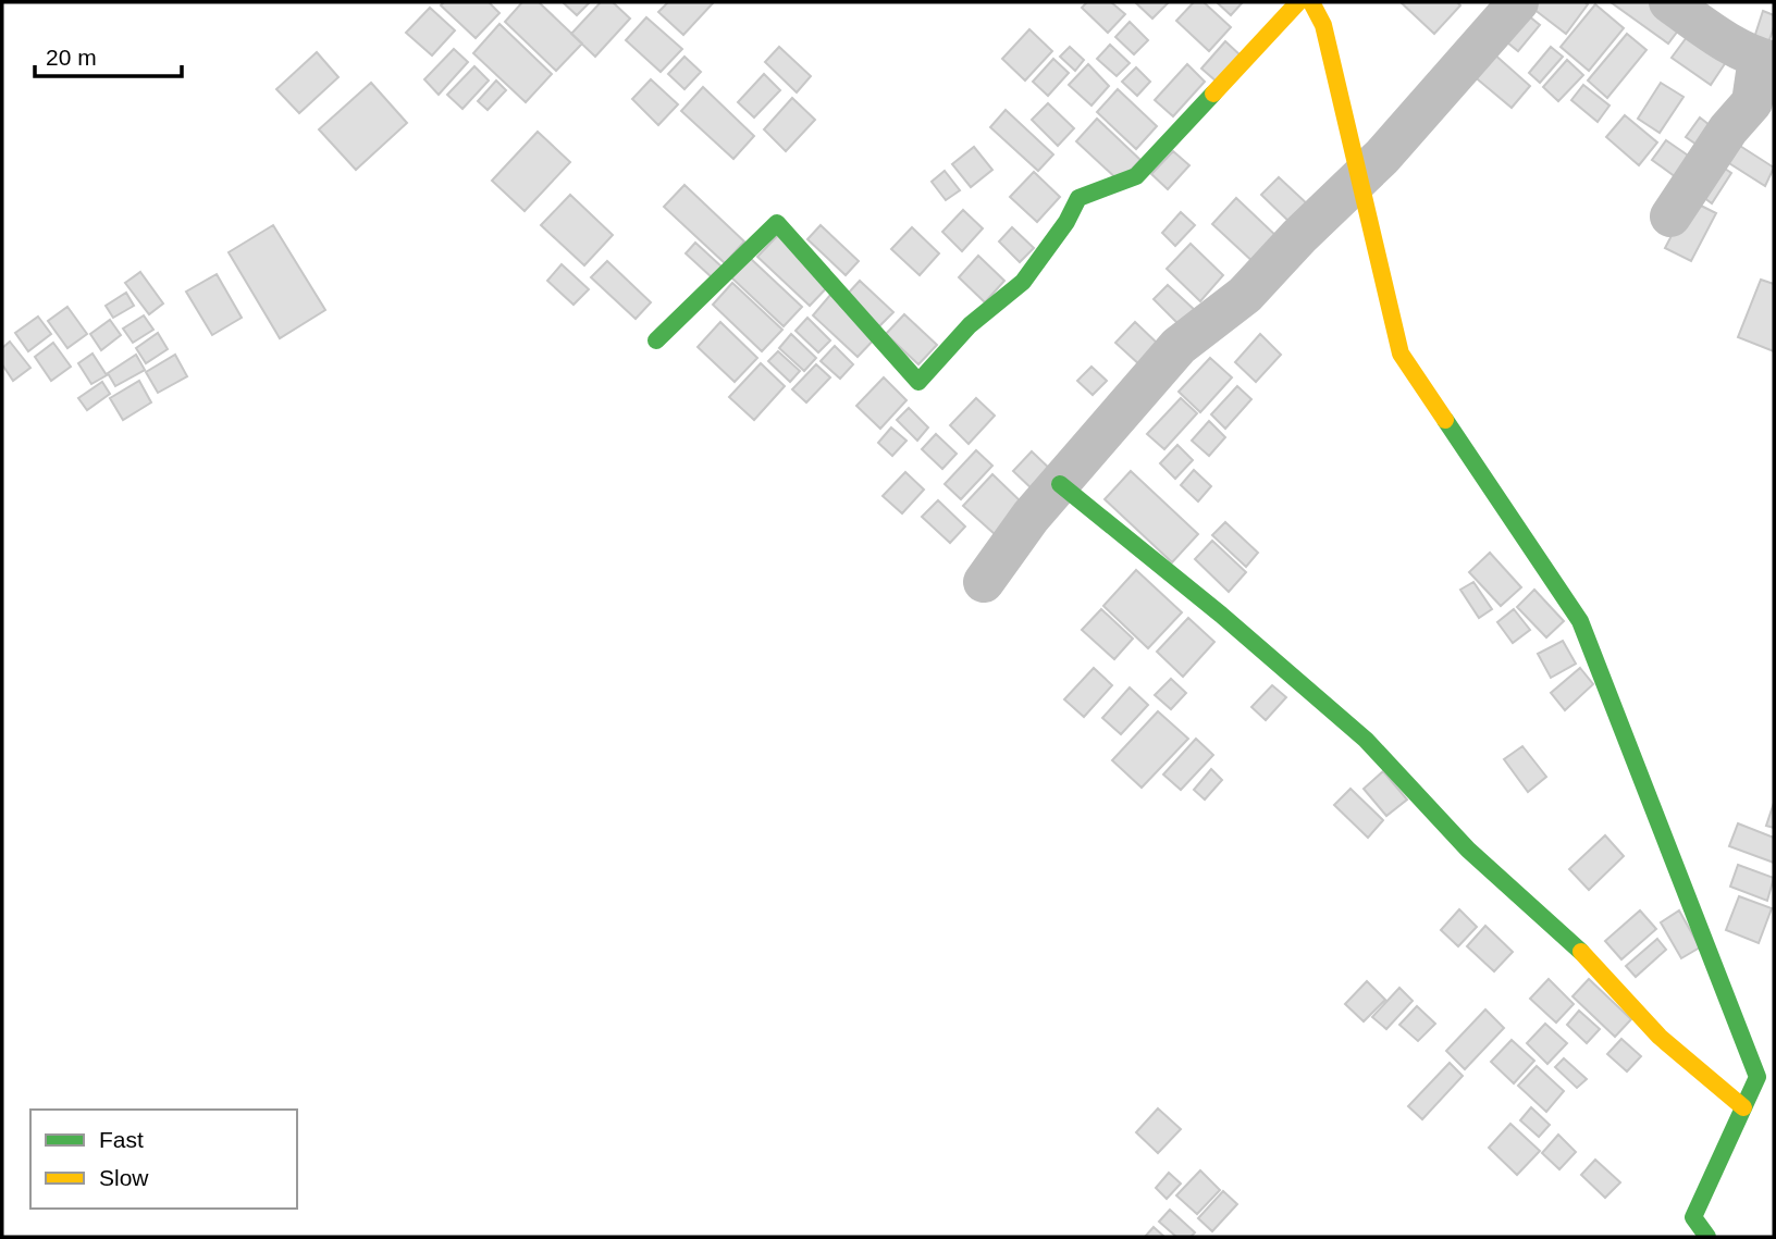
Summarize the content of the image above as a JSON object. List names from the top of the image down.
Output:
{
  "legend": ["Fast", "Slow"],
  "scale_bar": "20 m"
}
